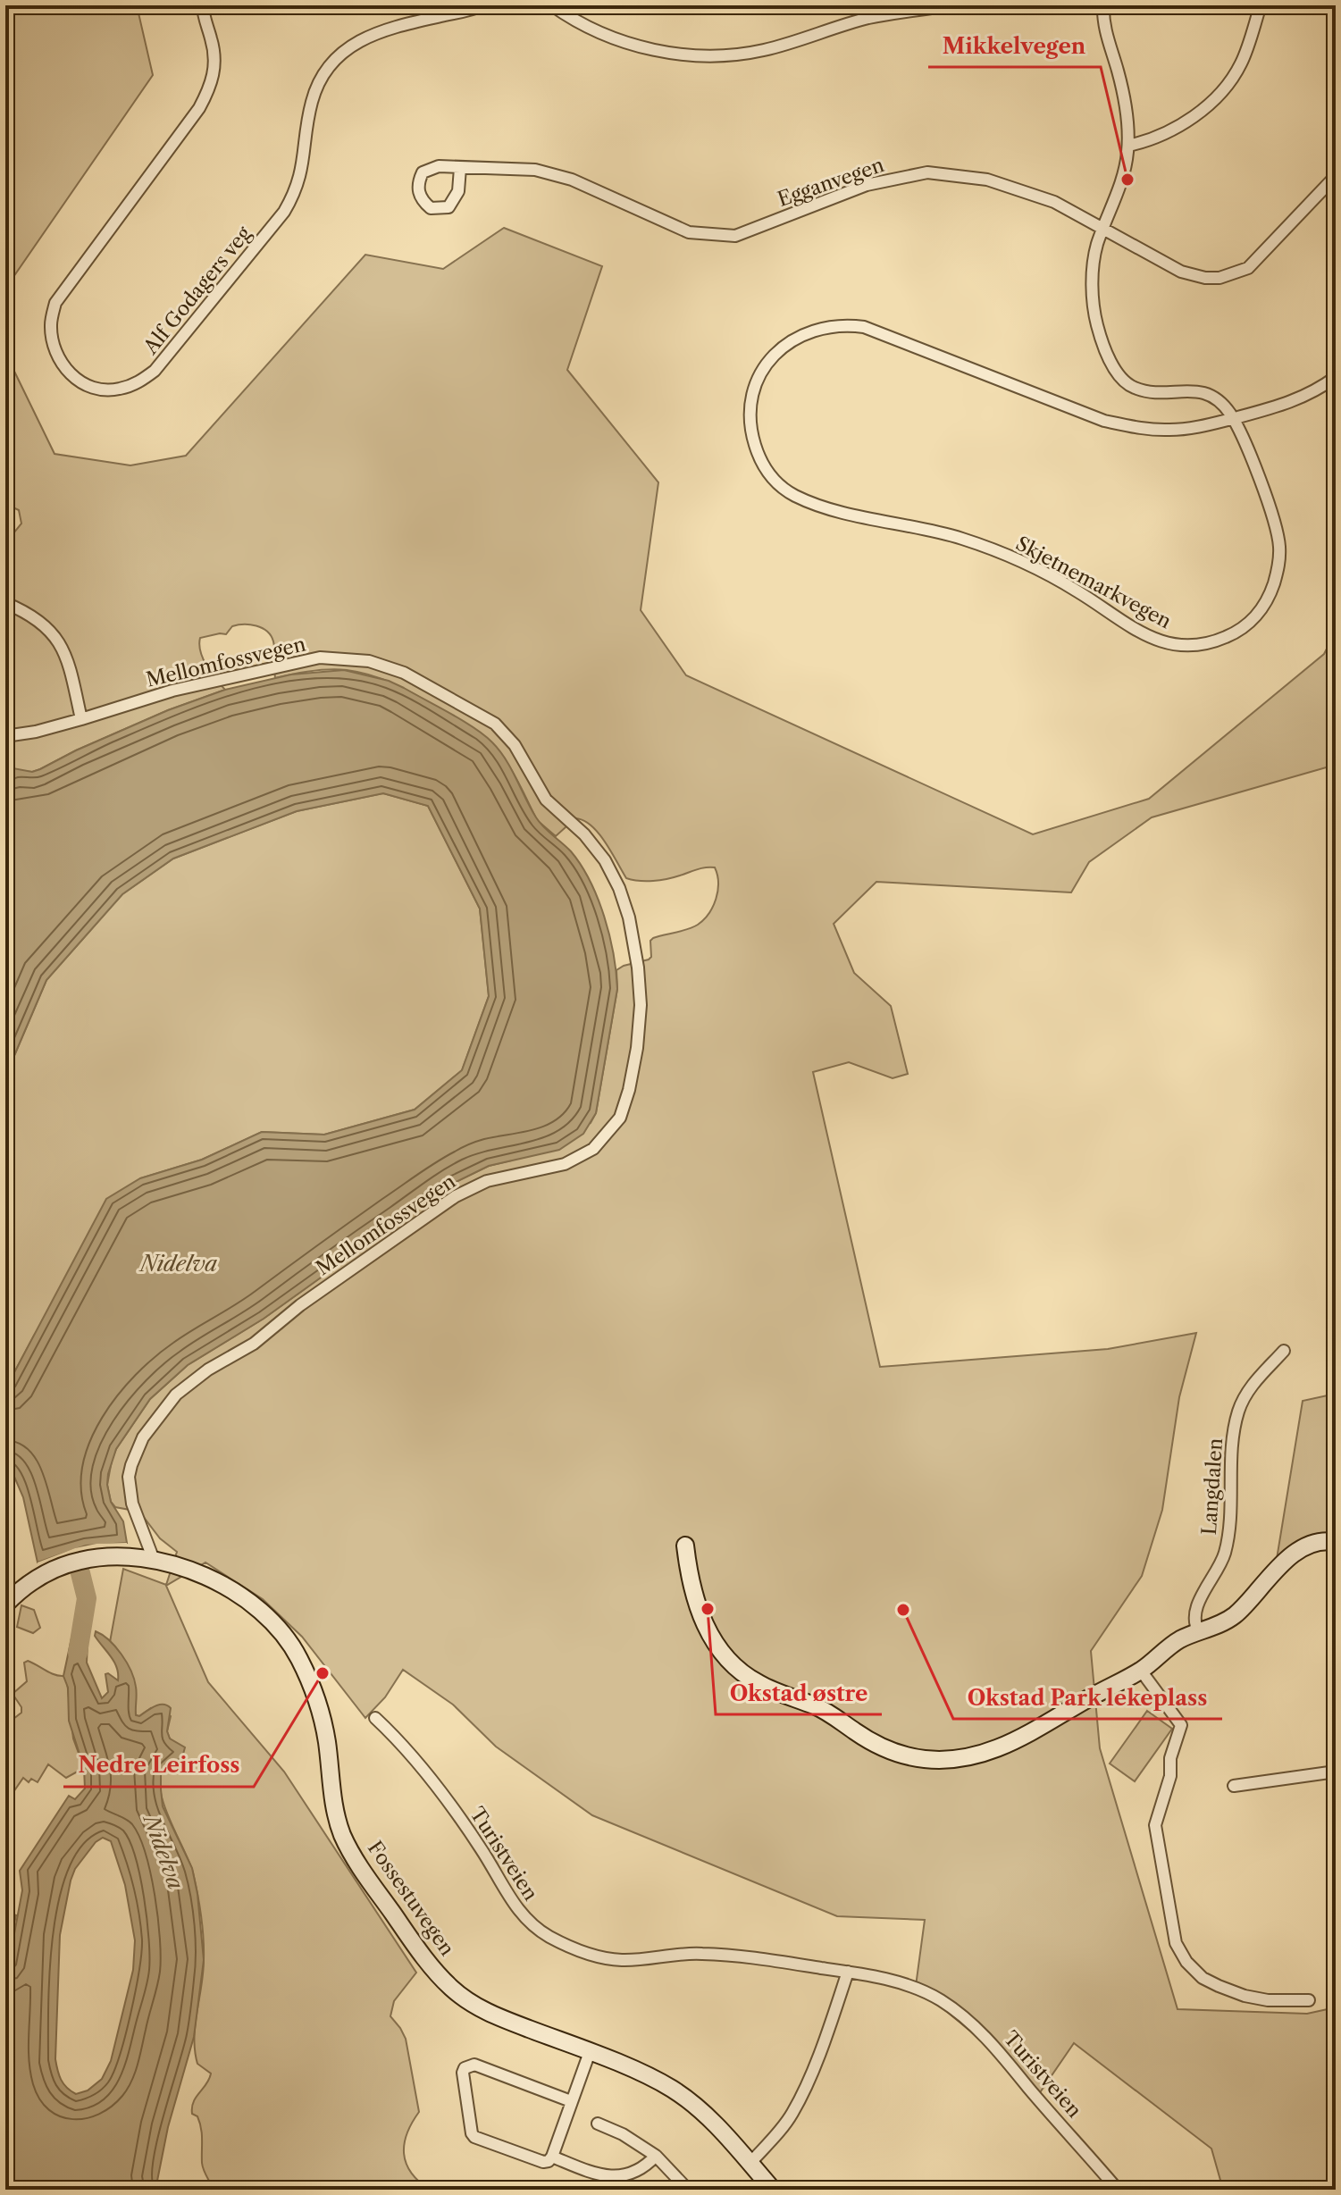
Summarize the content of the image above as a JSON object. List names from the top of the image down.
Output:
{
  "streets": {
    "street": [
      "Egganvegen",
      "Alf Godagers veg",
      "Skjetnemarkvegen",
      "Mellomfossvegen",
      "Langdalen",
      "Turistveien",
      "Fossestuvegen"
    ]
  },
  "crossings": [
    ["Mellomfossvegen", "Fossestuvegen"]
  ],
  "water": ["Nidelva"],
  "places": [
    "Mikkelvegen",
    "Okstad østre",
    "Okstad Park lekeplass",
    "Nedre Leirfoss"
  ]
}
